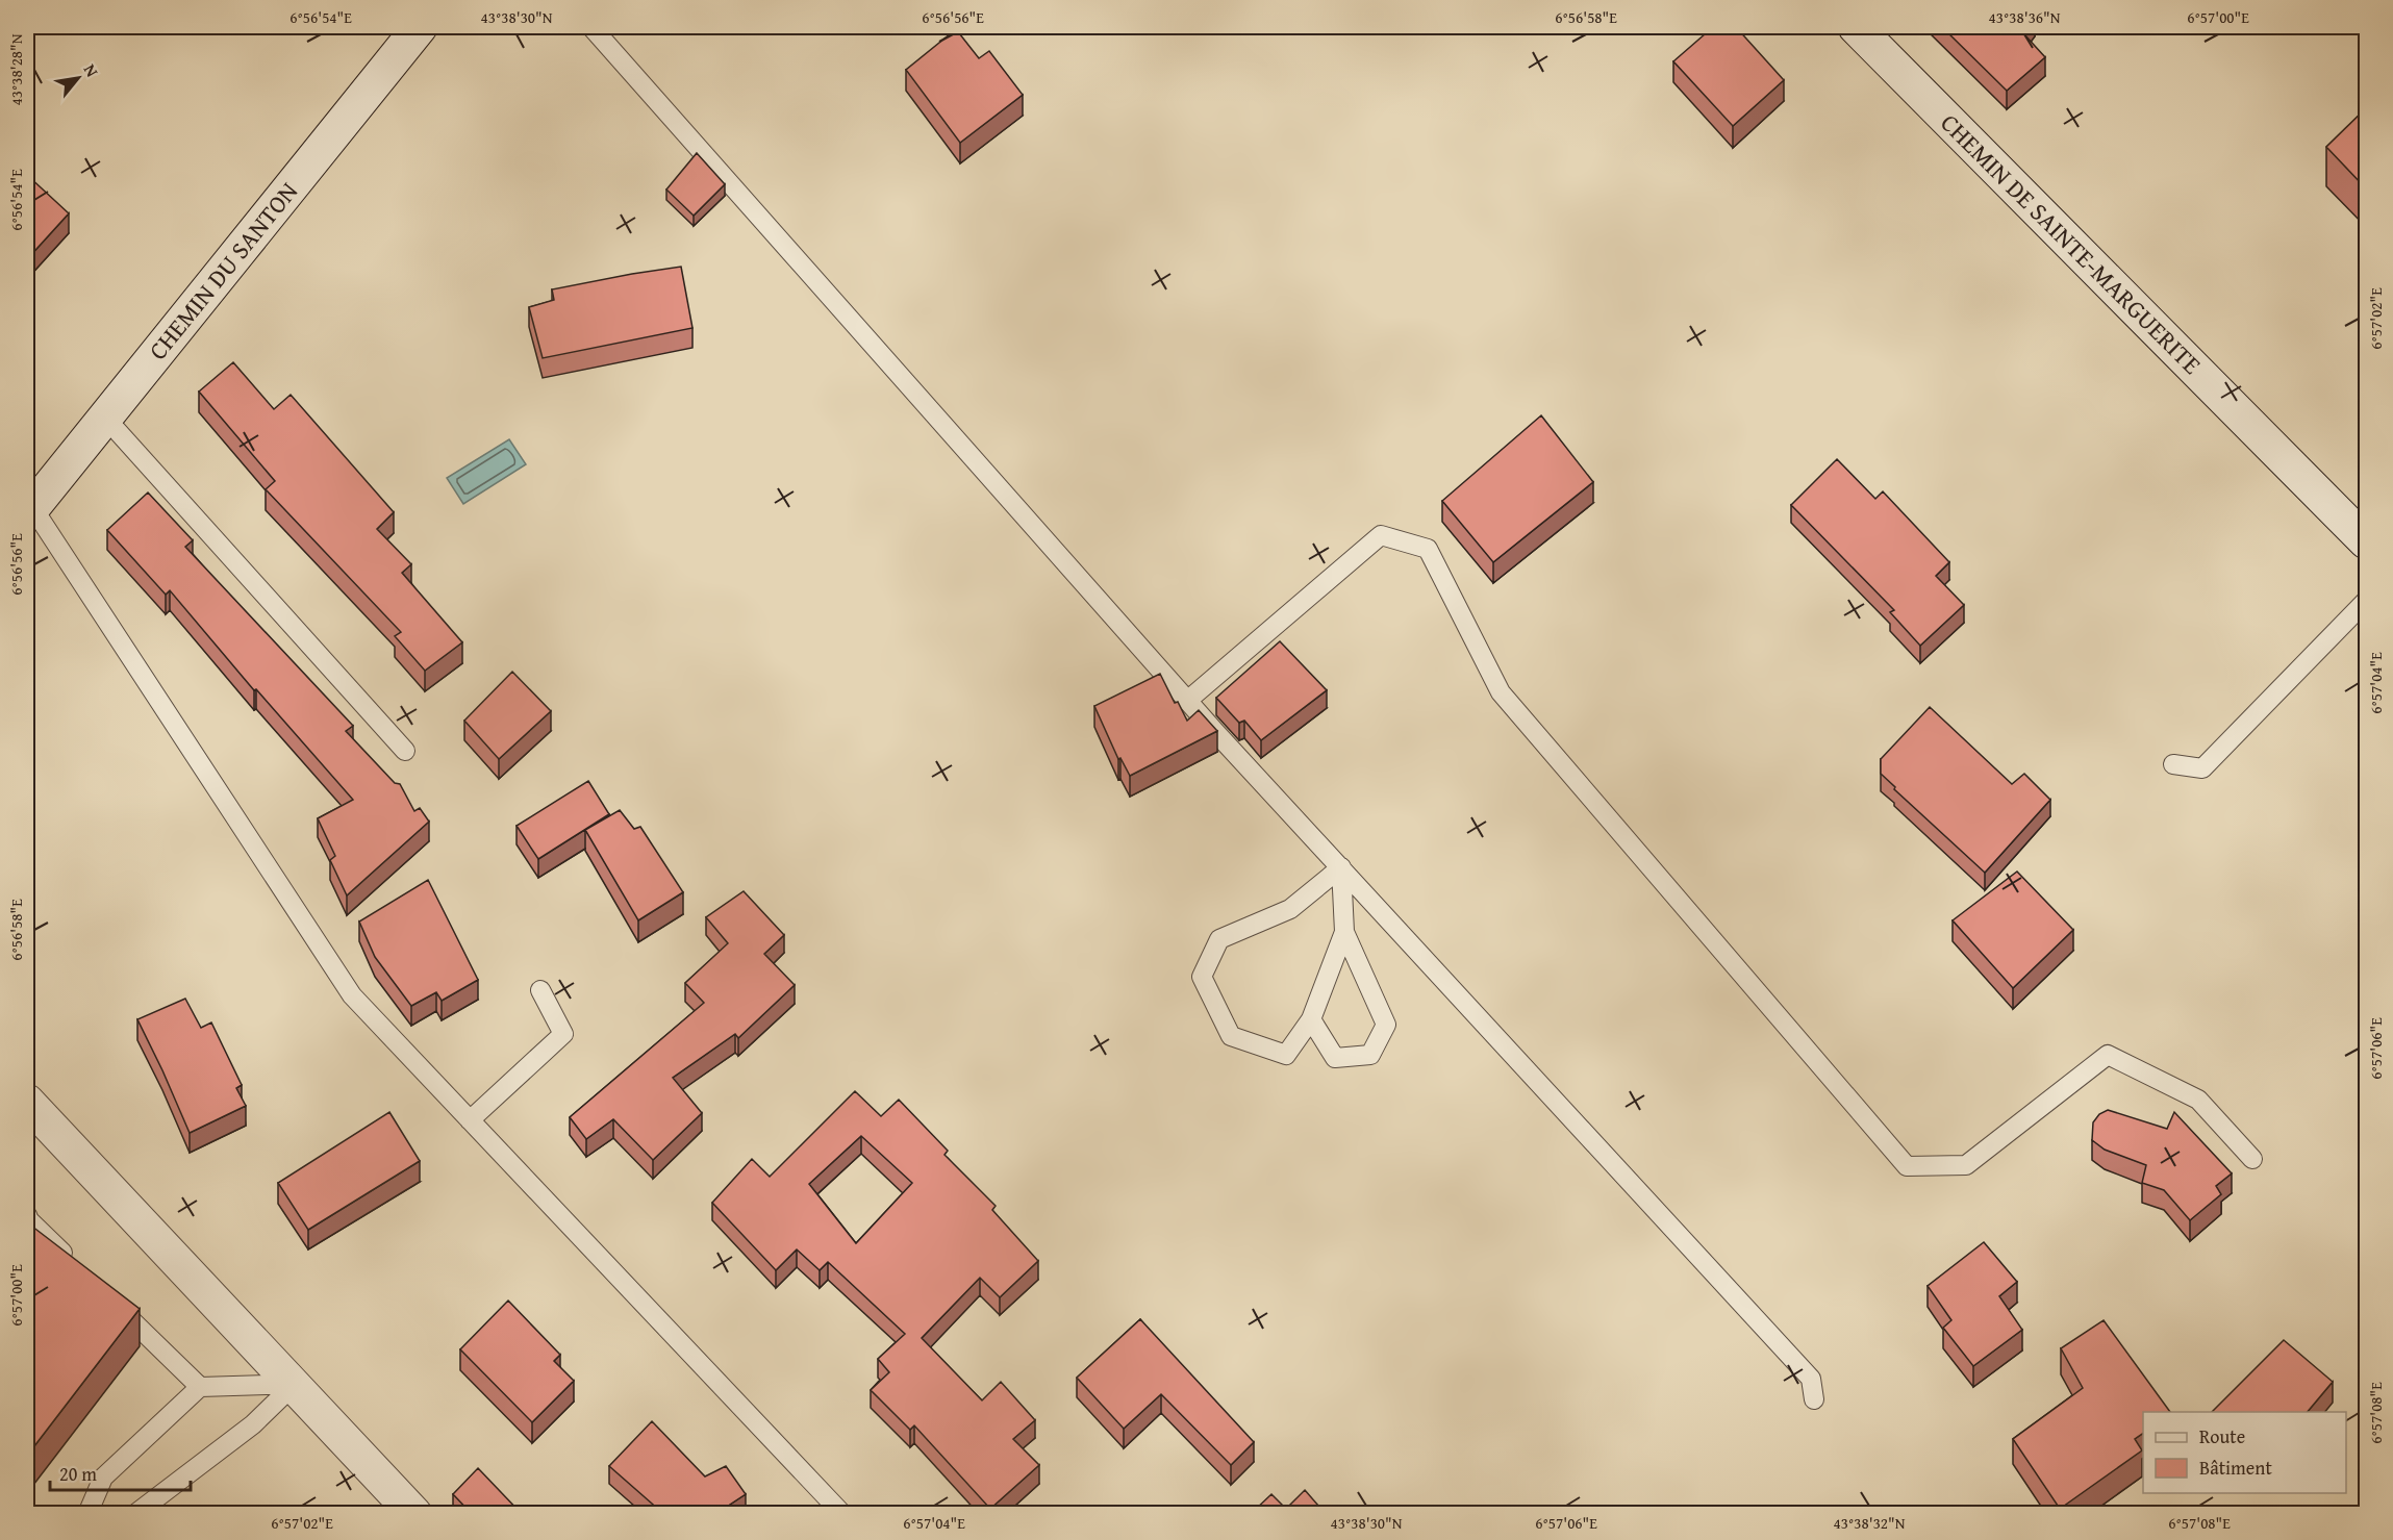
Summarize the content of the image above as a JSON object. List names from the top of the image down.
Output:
{
  "streets": {
    "street": ["CHEMIN DE SAINTE-MARGUERITE", "CHEMIN DU SANTON"]
  },
  "legend": ["Route", "Bâtiment"],
  "scale_bar": "20 m",
  "north": "top right",
  "coordinates": [
    "6°56'54\"E",
    "43°38'30\"N",
    "6°56'56\"E",
    "6°56'58\"E",
    "43°38'36\"N",
    "6°57'00\"E",
    "43°38'28\"N",
    "6°57'02\"E",
    "6°57'04\"E",
    "6°57'06\"E",
    "6°57'08\"E",
    "43°38'32\"N"
  ]
}
